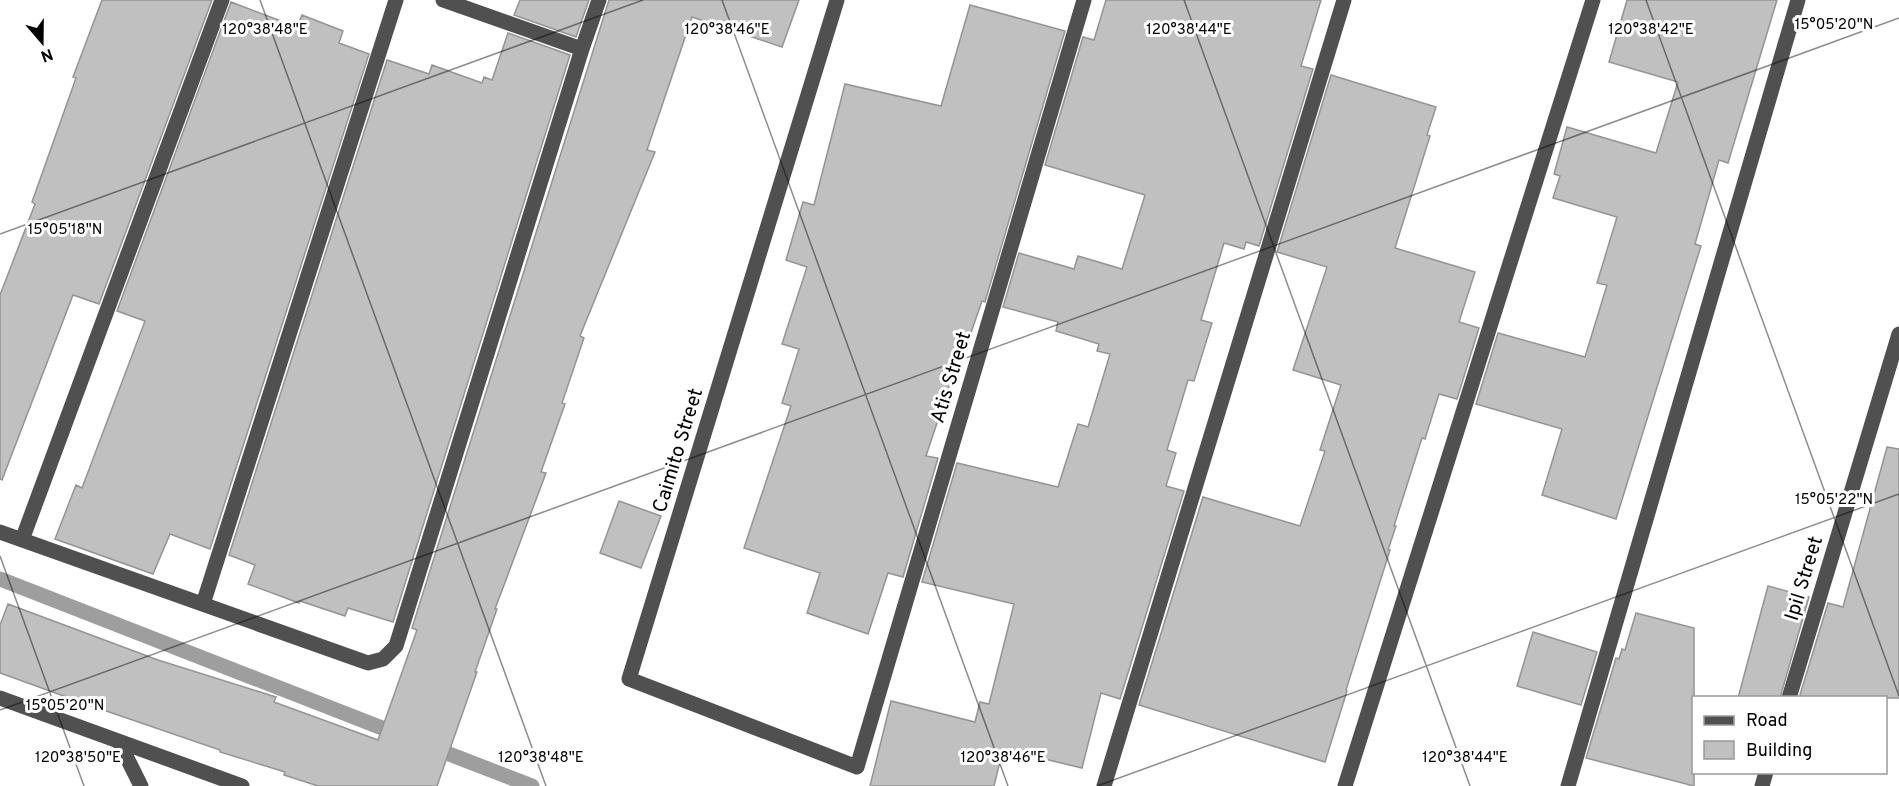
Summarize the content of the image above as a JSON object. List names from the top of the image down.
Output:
{
  "streets": {
    "street": ["Atis Street", "Caimito Street", "Ipil Street"]
  },
  "crossings": [
    ["Atis Street", "Caimito Street"]
  ],
  "legend": ["Road", "Building"],
  "north": "bottom",
  "coordinates": [
    "15°05'20\"N",
    "120°38'48\"E",
    "120°38'46\"E",
    "120°38'44\"E",
    "120°38'42\"E",
    "15°05'18\"N",
    "15°05'22\"N",
    "120°38'50\"E"
  ]
}
